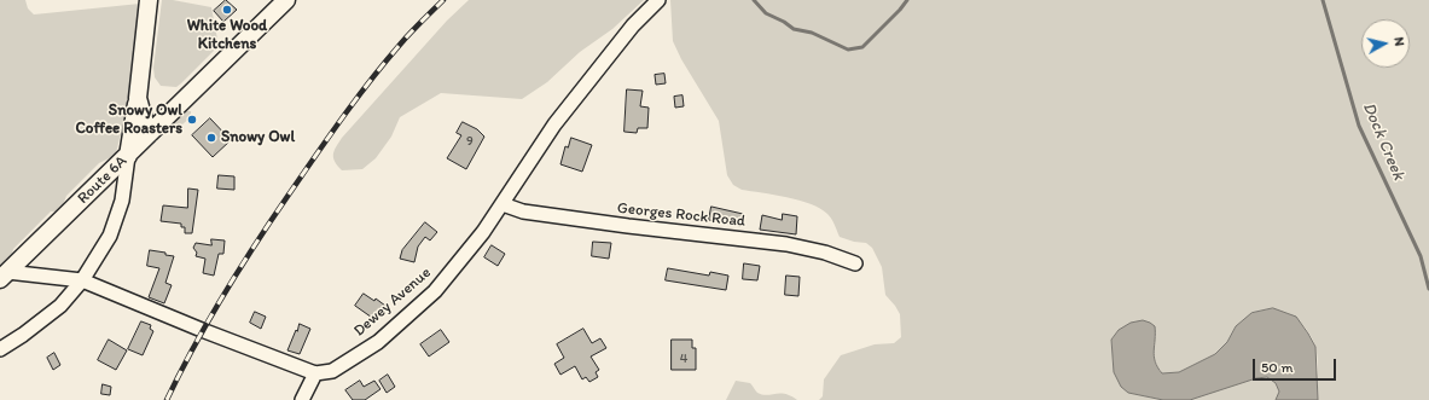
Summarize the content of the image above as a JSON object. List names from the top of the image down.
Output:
{
  "streets": {
    "main road": ["Route 6A"],
    "street": ["Georges Rock Road", "Dewey Avenue"]
  },
  "crossings": [
    ["Georges Rock Road", "Dewey Avenue"]
  ],
  "water": ["Dock Creek"],
  "places": ["White Wood Kitchens", "Snowy Owl Coffee Roasters", "Snowy Owl"],
  "house_numbers": ["9", "4"],
  "scale_bar": "50 m",
  "north": "right"
}
